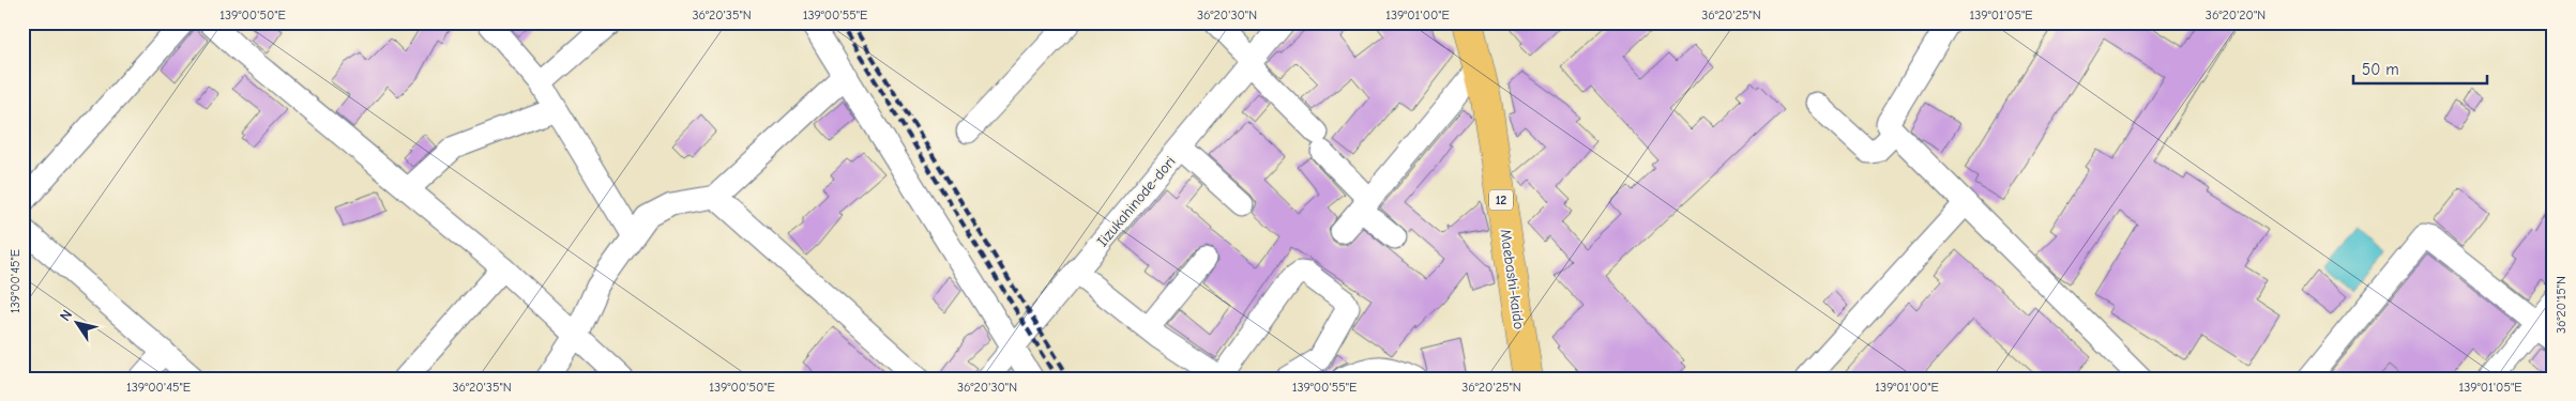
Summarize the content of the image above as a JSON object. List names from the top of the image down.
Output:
{
  "streets": {
    "main road": ["12", "Maebashi-kaido"],
    "street": ["Iizukahinode-dori"]
  },
  "scale_bar": "50 m",
  "north": "top left",
  "coordinates": [
    "139°00'50\"E",
    "36°20'35\"N",
    "139°00'55\"E",
    "36°20'30\"N",
    "139°01'00\"E",
    "36°20'25\"N",
    "139°01'05\"E",
    "36°20'20\"N",
    "139°00'45\"E",
    "36°20'15\"N"
  ]
}
